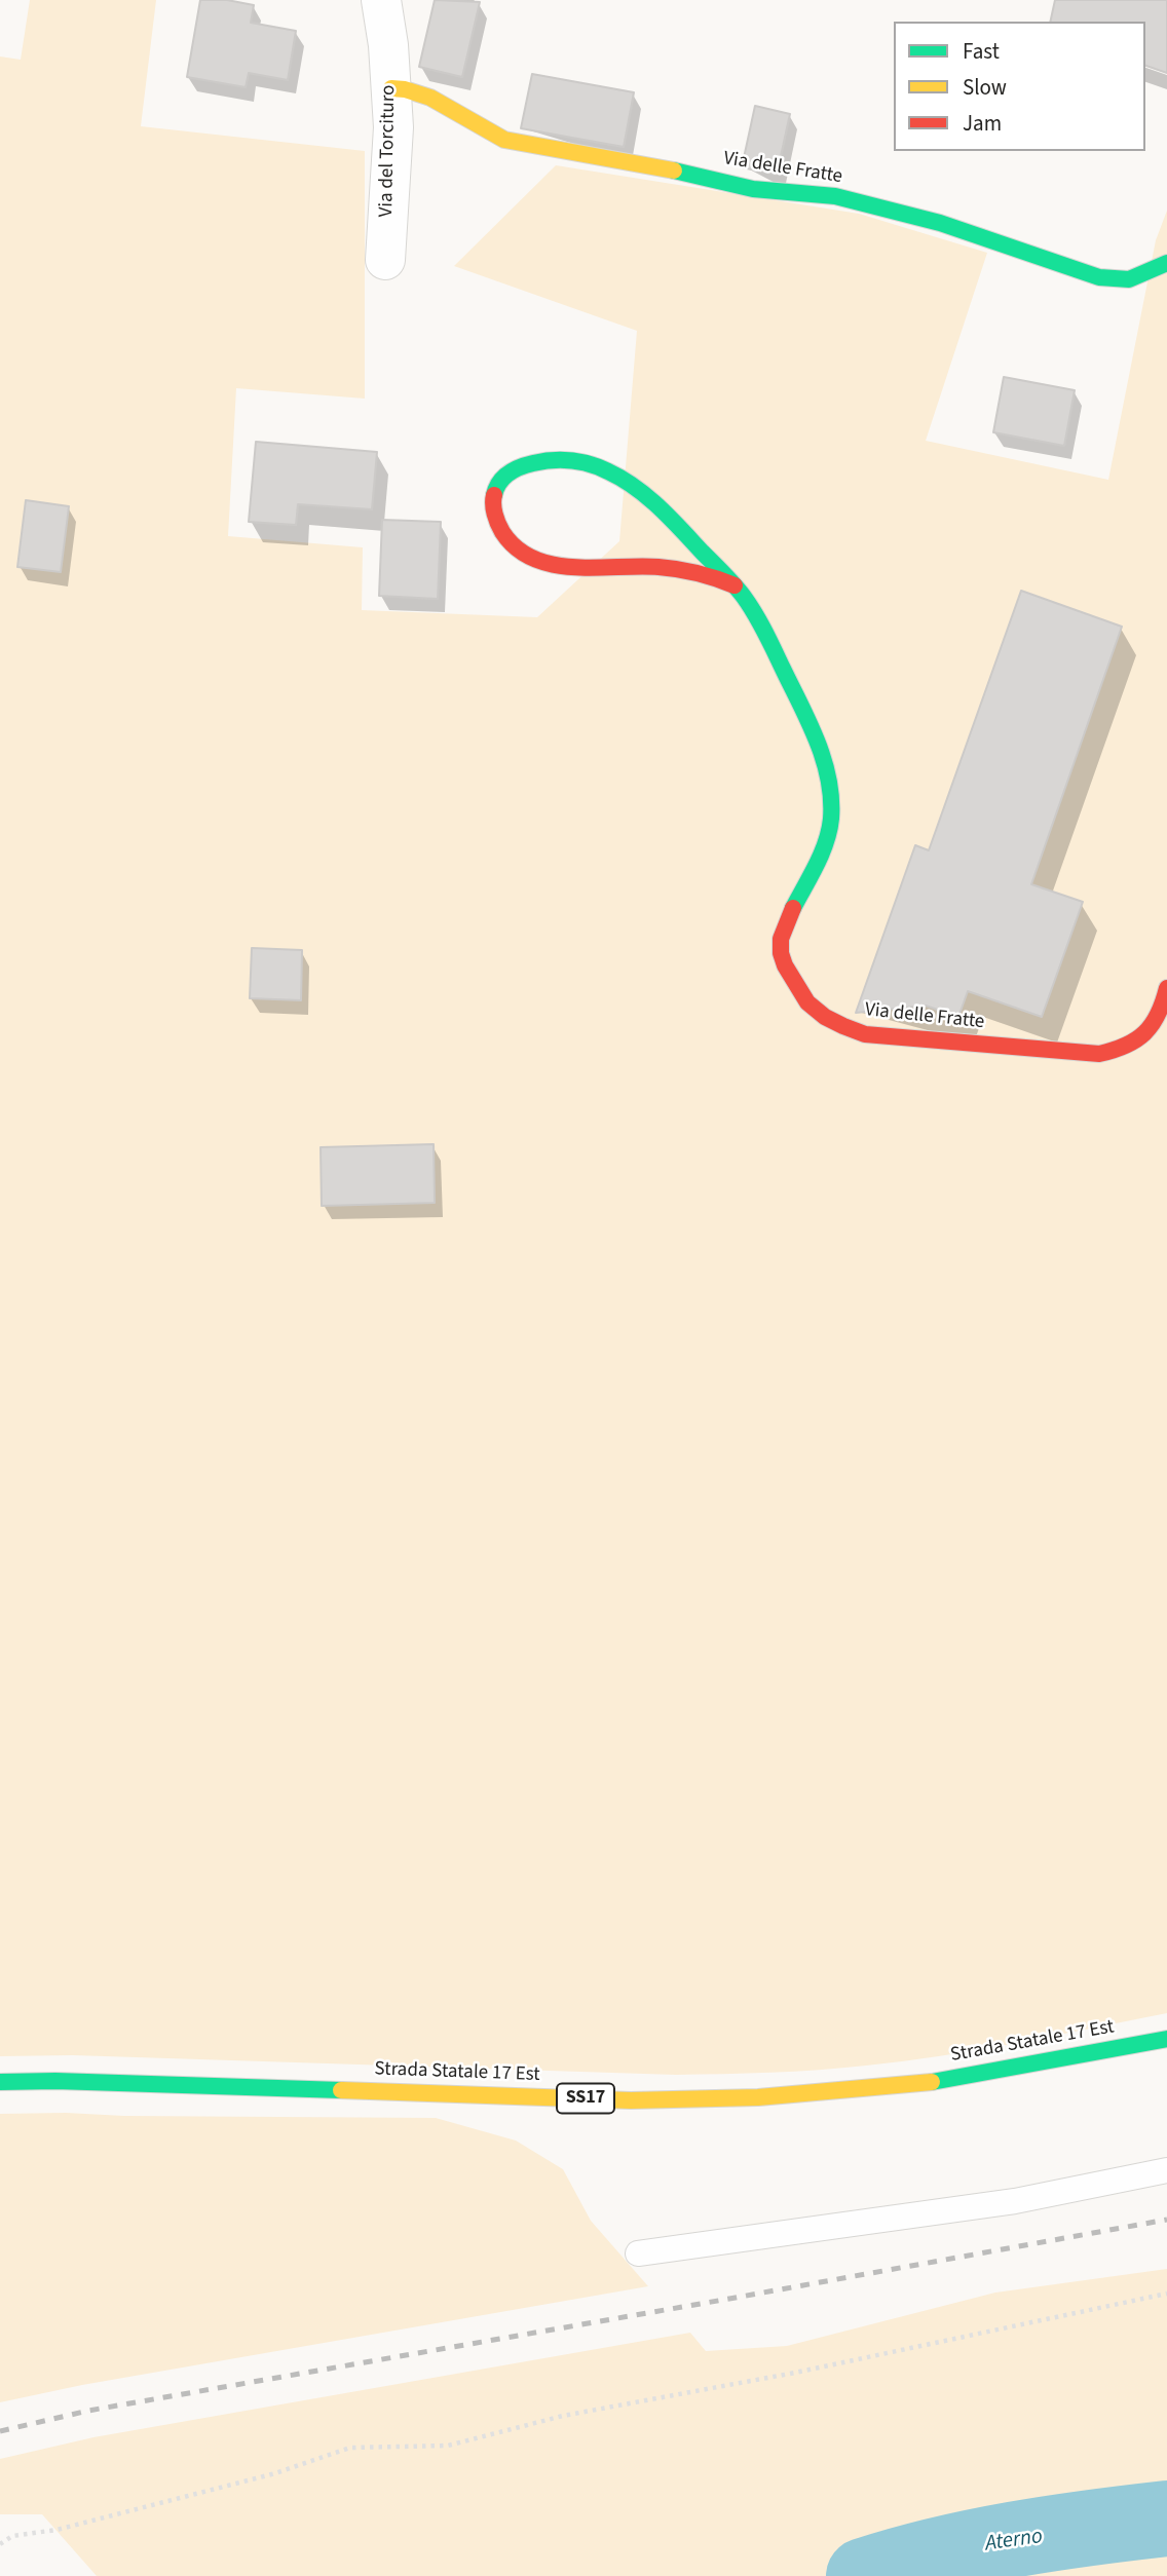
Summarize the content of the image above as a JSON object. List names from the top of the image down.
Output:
{
  "streets": {
    "street": [
      "Via del Torcituro",
      "Via delle Fratte",
      "Strada Statale 17 Est",
      "SS17"
    ]
  },
  "crossings": [
    ["Via del Torcituro", "Via delle Fratte"]
  ],
  "water": ["Aterno"],
  "legend": ["Fast", "Slow", "Jam"]
}
